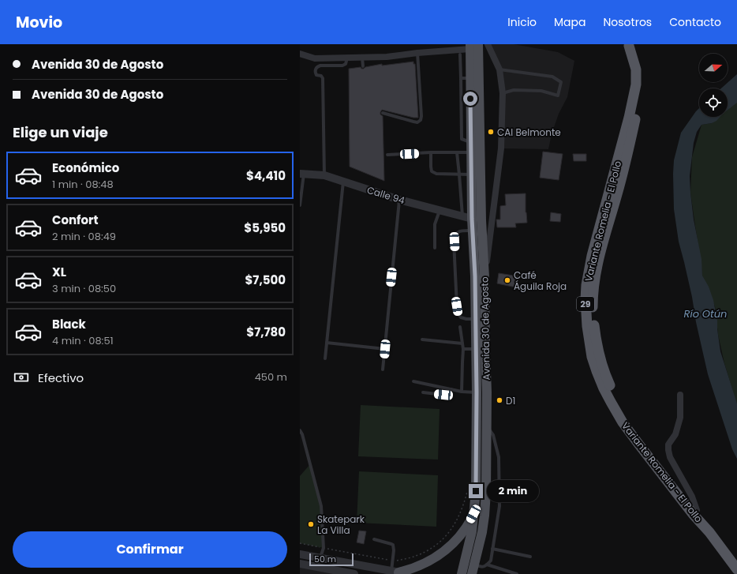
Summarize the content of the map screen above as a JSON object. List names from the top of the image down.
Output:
{
  "streets": {
    "highway": ["Variante Romelia - El Pollo", "29"],
    "main road": ["Avenida 30 de Agosto"],
    "street": ["Calle 94"]
  },
  "crossings": [
    ["Calle 94", "Avenida 30 de Agosto"]
  ],
  "water": ["Río Otún"],
  "places": [
    "CAI Belmonte",
    "Café Águila Roja",
    "D1",
    "Skatepark La Villa"
  ],
  "scale_bar": "50 m",
  "north": "right",
  "page": {
    "header": "Movio",
    "nav": [
      "Inicio",
      "Mapa",
      "Nosotros",
      "Contacto"
    ],
    "banner": ["Avenida 30 de Agosto", "Avenida 30 de Agosto"],
    "heading": "Elige un viaje",
    "list": [
      {
        "name": "Económico",
        "note": "1 min · 08:48",
        "value": "$4,410"
      },
      {
        "name": "Confort",
        "note": "2 min · 08:49",
        "value": "$5,950"
      },
      {
        "name": "XL",
        "note": "3 min · 08:50",
        "value": "$7,500"
      },
      {
        "name": "Black",
        "note": "4 min · 08:51",
        "value": "$7,780"
      }
    ],
    "pay": ["Efectivo", "450 m"],
    "bubble": "2 min",
    "buttons": "Confirmar",
    "scale": "50 m"
  }
}
